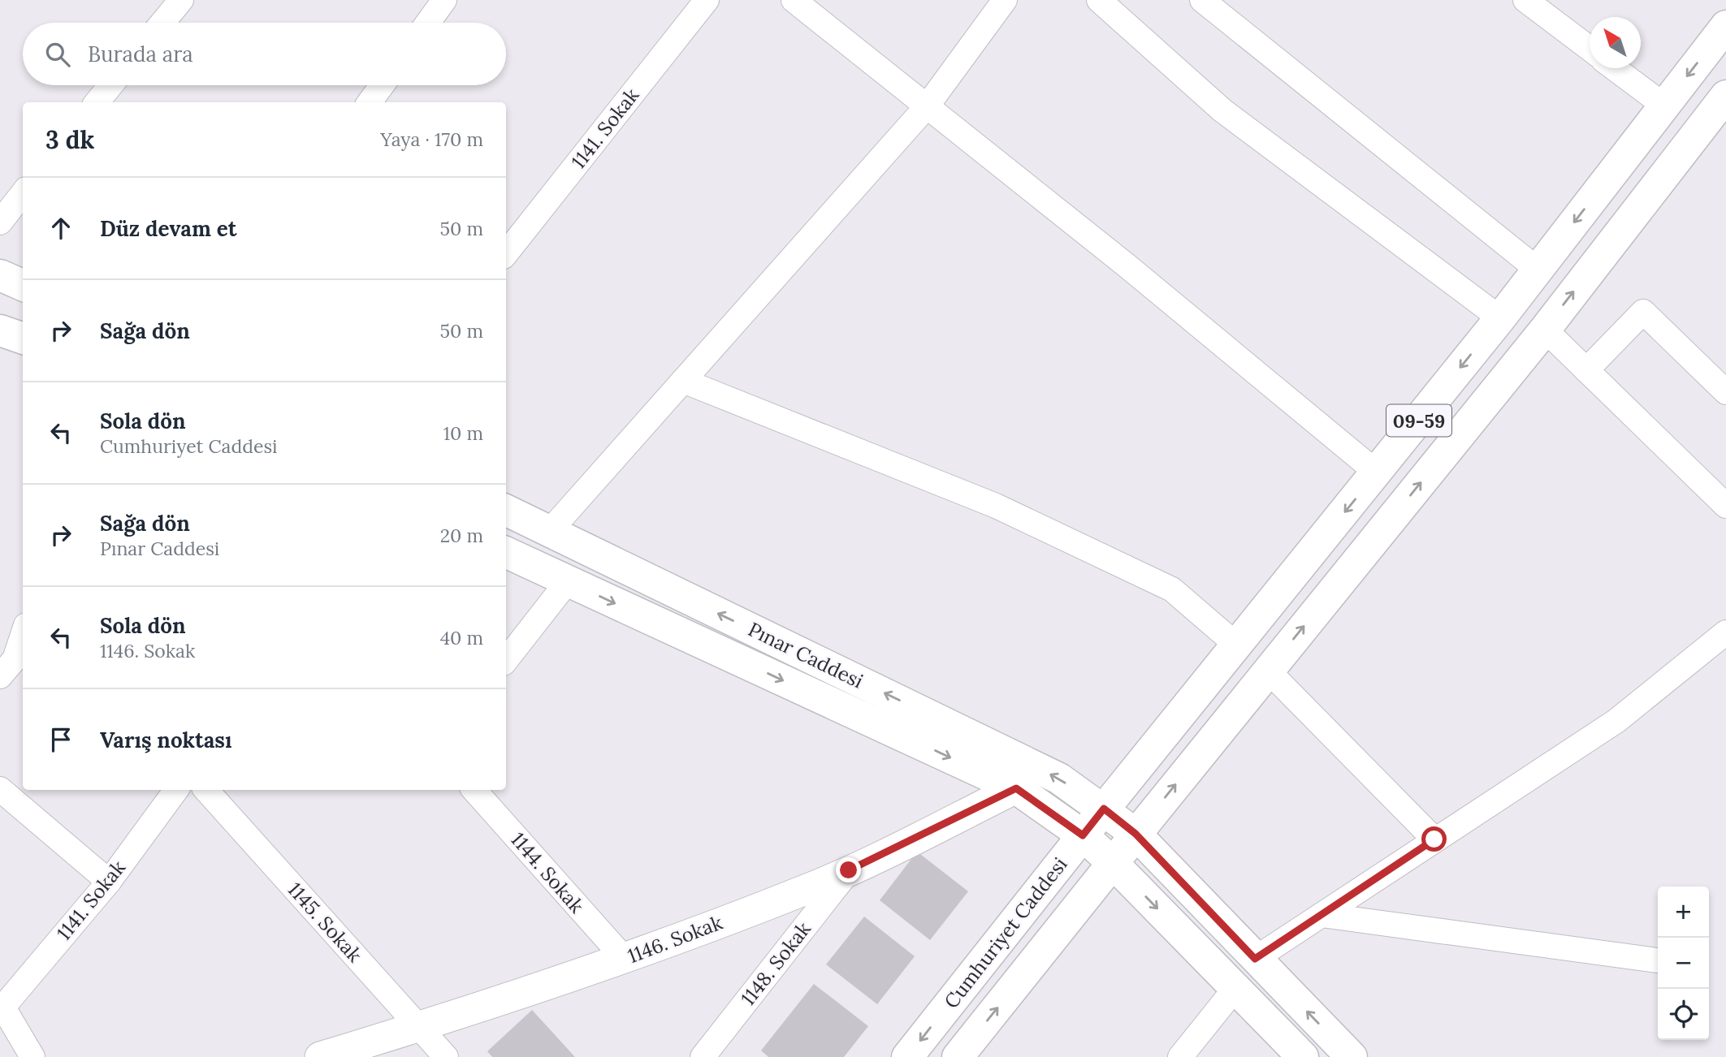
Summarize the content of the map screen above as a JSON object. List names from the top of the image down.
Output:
{
  "streets": {
    "main road": ["09-59", "Pınar Caddesi", "Cumhuriyet Caddesi"],
    "street": [
      "1141. Sokak",
      "1144. Sokak",
      "1145. Sokak",
      "1146. Sokak",
      "1148. Sokak"
    ]
  },
  "crossings": [
    ["09-59", "Pınar Caddesi"],
    ["09-59", "Cumhuriyet Caddesi"],
    ["Pınar Caddesi", "Cumhuriyet Caddesi"],
    ["Pınar Caddesi", "1146. Sokak"],
    ["1144. Sokak", "1146. Sokak"],
    ["1145. Sokak", "1146. Sokak"],
    ["1146. Sokak", "1148. Sokak"]
  ],
  "north": "top left",
  "page": {
    "search": "Burada ara",
    "heading": ["3 dk", "Yaya · 170 m"],
    "list": [
      ["Düz devam et", "50 m"],
      ["Sağa dön", "50 m"],
      ["Sola dön", "Cumhuriyet Caddesi", "10 m"],
      ["Sağa dön", "Pınar Caddesi", "20 m"],
      ["Sola dön", "1146. Sokak", "40 m"],
      "Varış noktası"
    ],
    "map_buttons": ["+", "−"]
  }
}
